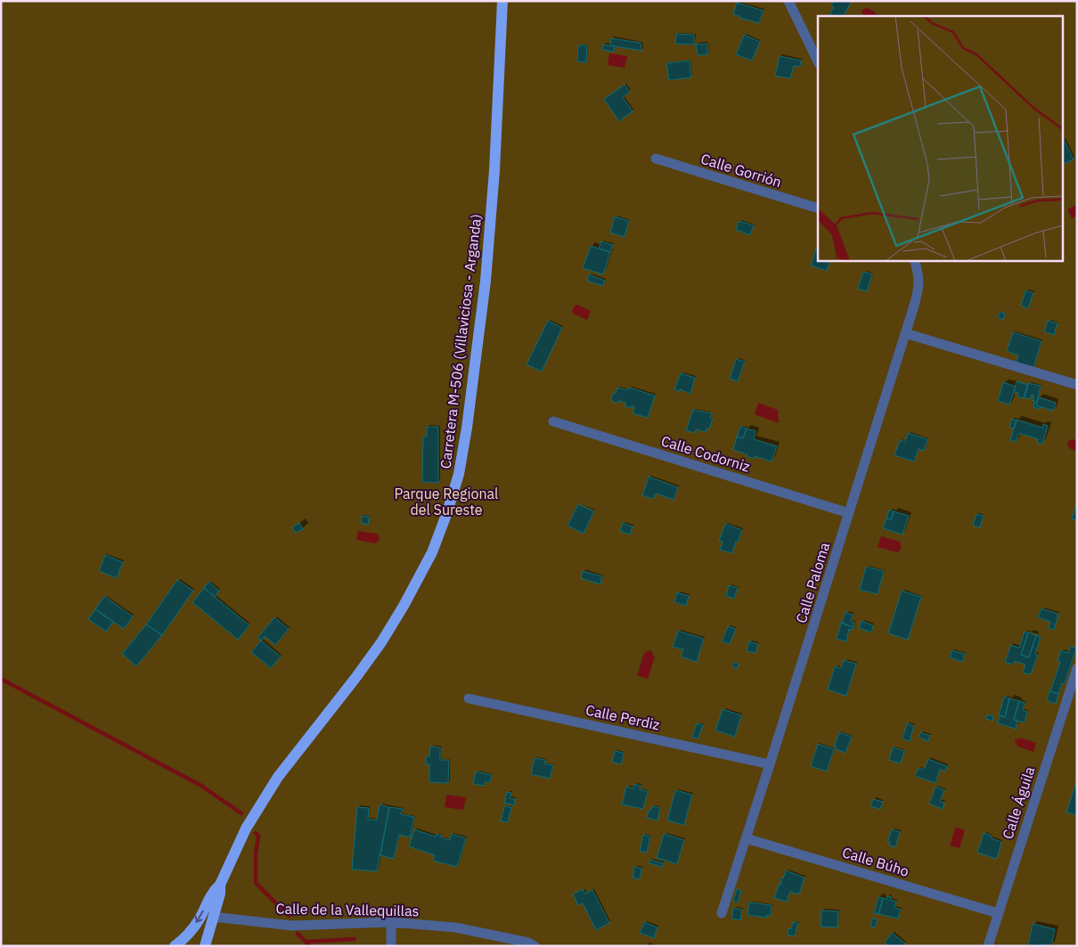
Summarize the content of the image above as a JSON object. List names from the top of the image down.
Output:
{
  "streets": {
    "main road": ["Carretera M-506 (Villaviciosa - Arganda)"],
    "street": [
      "Calle Gorrión",
      "Calle Codorniz",
      "Calle Paloma",
      "Calle Perdiz",
      "Calle Águila",
      "Calle Búho",
      "Calle de la Vallequillas"
    ]
  },
  "crossings": [
    ["Calle Codorniz", "Calle Paloma"],
    ["Calle Paloma", "Calle Perdiz"],
    ["Calle Paloma", "Calle Búho"],
    ["Calle Águila", "Calle Búho"]
  ],
  "parks": ["Parque Regional del Sureste"]
}
